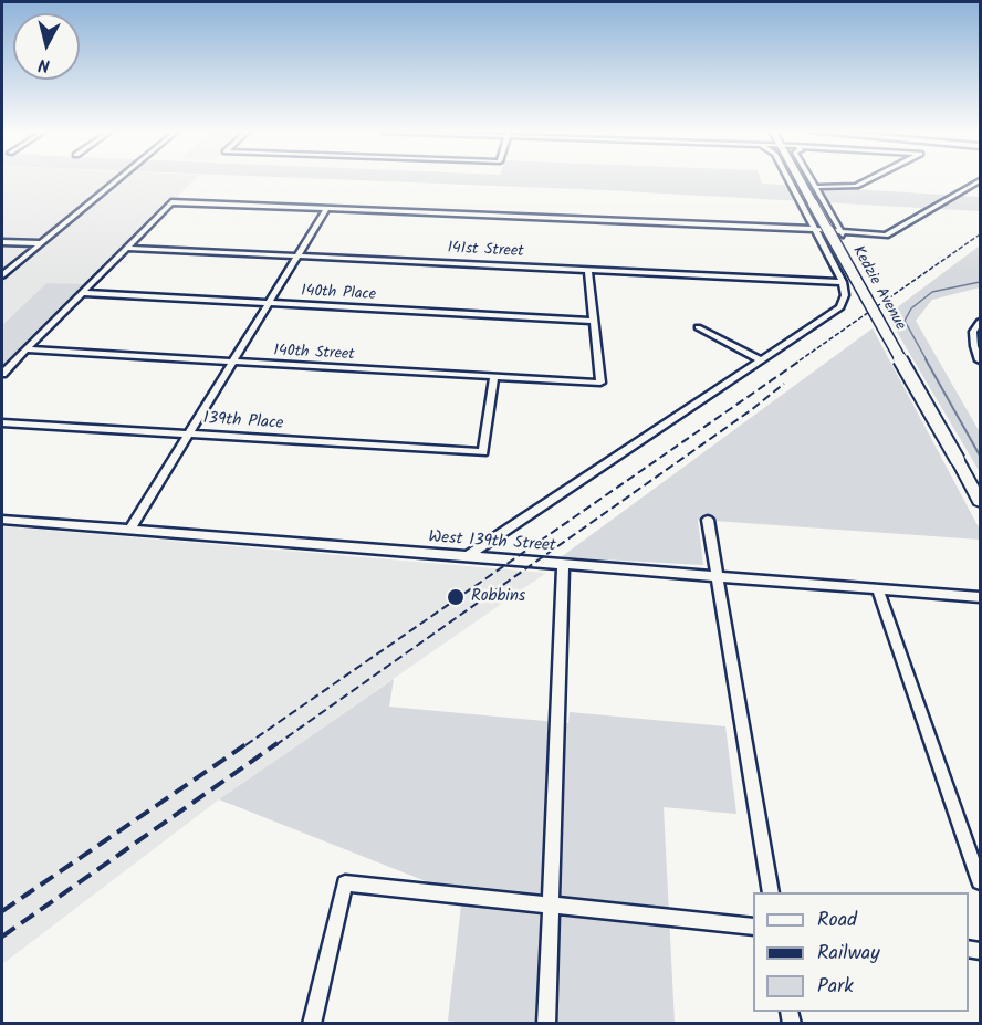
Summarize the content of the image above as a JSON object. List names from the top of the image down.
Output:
{
  "streets": {
    "main road": ["Kedzie Avenue"],
    "street": [
      "141st Street",
      "140th Place",
      "140th Street",
      "139th Place",
      "West 139th Street"
    ]
  },
  "crossings": [
    ["140th Place", "140th Street"],
    ["140th Street", "139th Place"]
  ],
  "places": ["Robbins"],
  "legend": ["Road", "Railway", "Park"],
  "north": "bottom"
}
